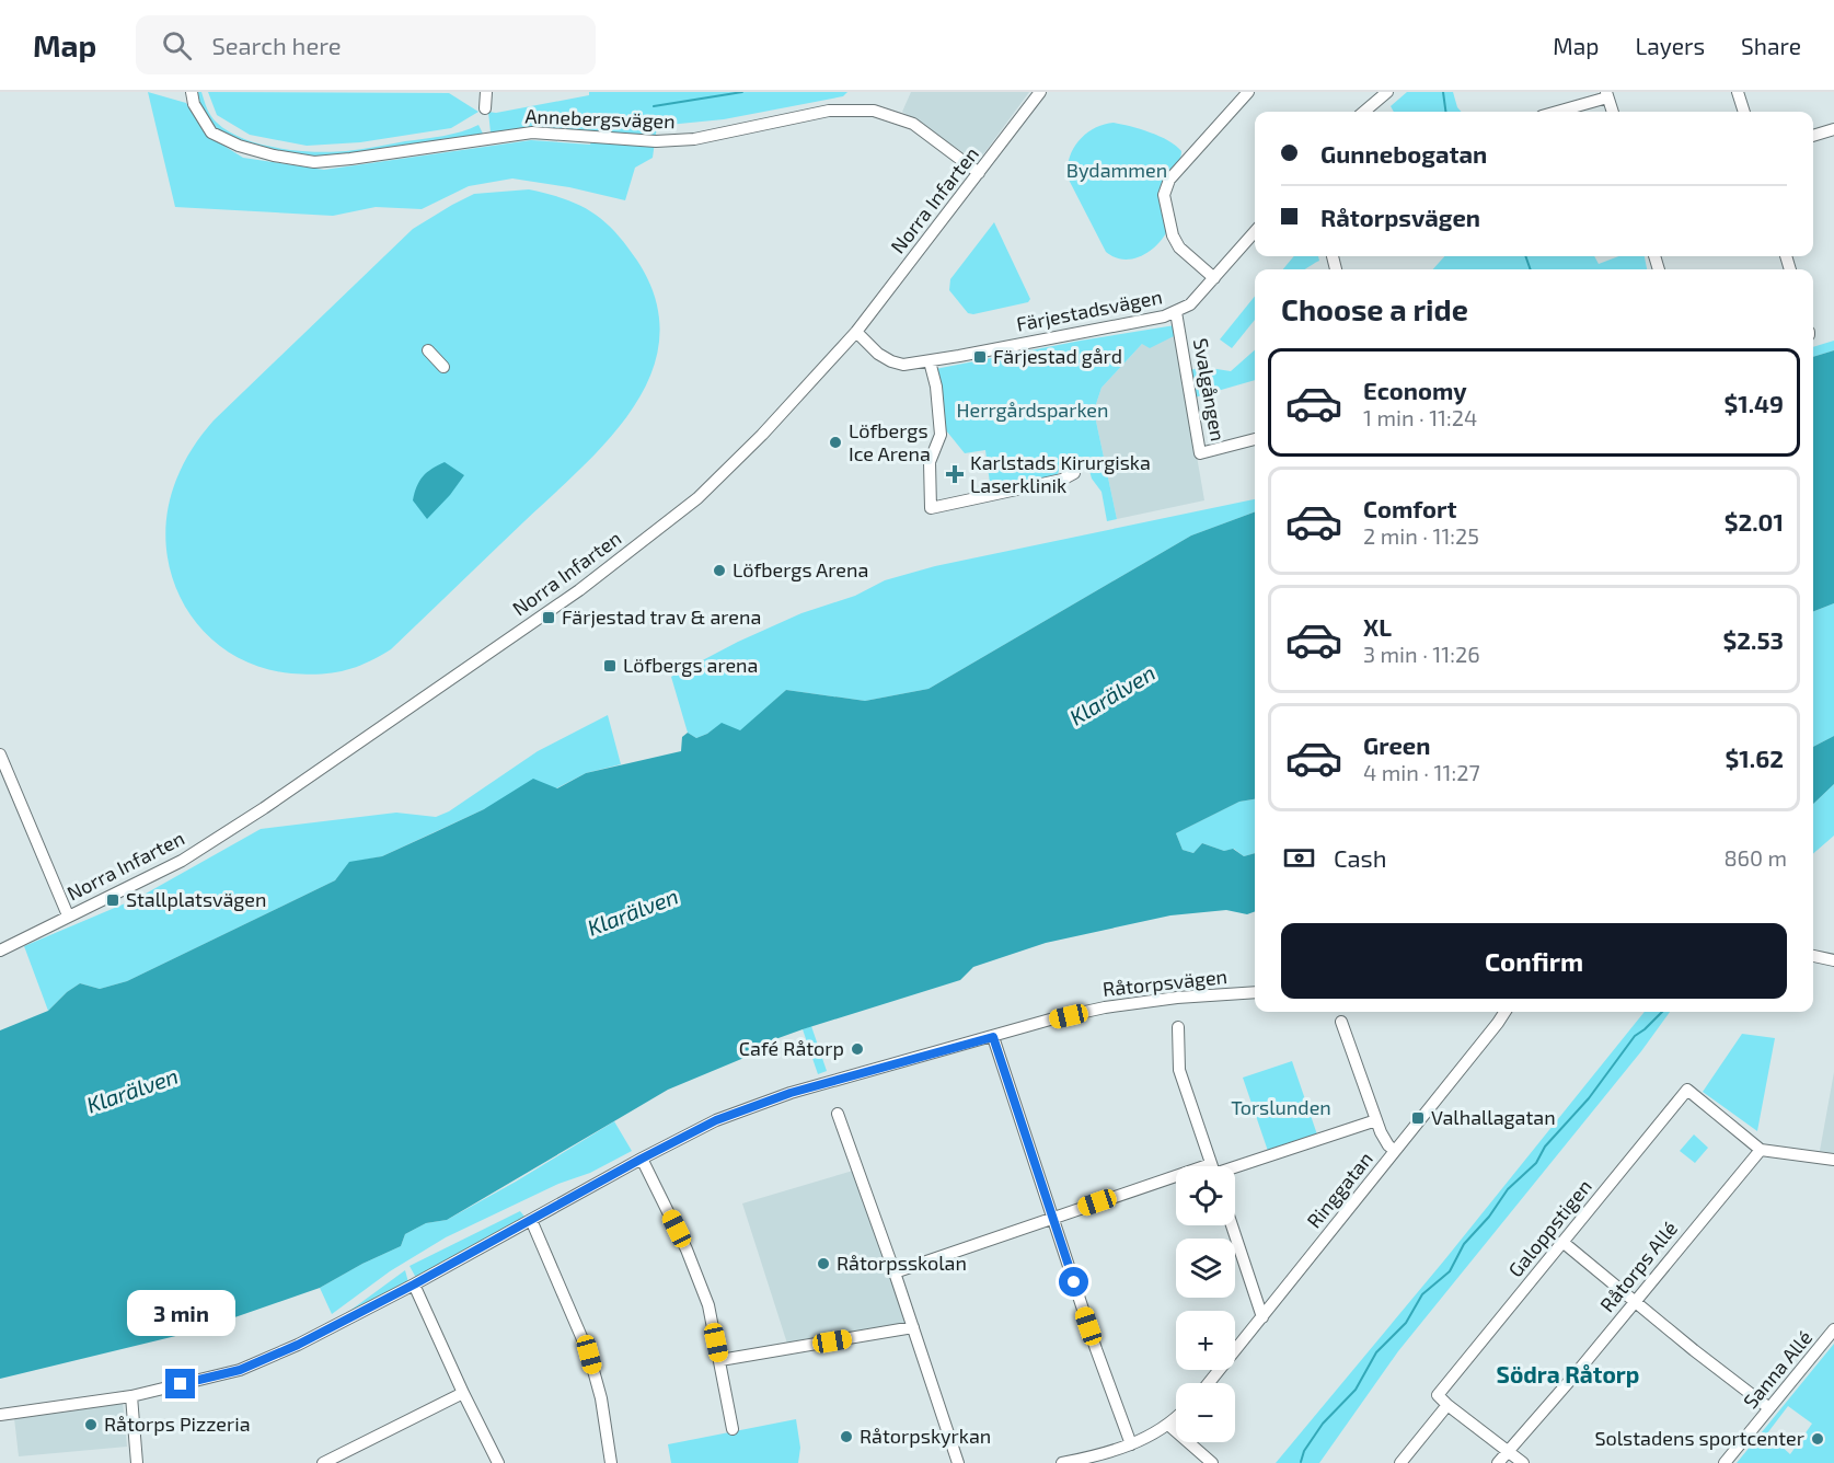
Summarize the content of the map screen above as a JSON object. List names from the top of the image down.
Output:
{
  "streets": {
    "street": [
      "Annebergsvägen",
      "Norra Infarten",
      "Färjestadsvägen",
      "Svalgången",
      "Råtorpsvägen",
      "Ringgatan",
      "Galoppstigen",
      "Råtorps Allé",
      "Sanna Allé"
    ]
  },
  "crossings": [
    ["Annebergsvägen", "Norra Infarten"],
    ["Norra Infarten", "Färjestadsvägen"],
    ["Färjestadsvägen", "Svalgången"],
    ["Galoppstigen", "Råtorps Allé"]
  ],
  "districts": ["Södra Råtorp"],
  "water": ["Klarälven"],
  "parks": ["Bydammen", "Herrgårdsparken", "Torslunden"],
  "places": {
    "transit": [
      "Färjestad gård",
      "Färjestad trav & arena",
      "Löfbergs arena",
      "Stallplatsvägen",
      "Valhallagatan"
    ],
    "other": [
      "Löfbergs Ice Arena",
      "Löfbergs Arena",
      "Café Råtorp",
      "Råtorpsskolan",
      "Råtorps Pizzeria",
      "Råtorpskyrkan",
      "Solstadens sportcenter"
    ],
    "health": ["Karlstads Kirurgiska Laserklinik"]
  },
  "page": {
    "header": "Map",
    "search": "Search here",
    "nav": ["Map", "Layers", "Share"],
    "banner": ["Gunnebogatan", "Råtorpsvägen"],
    "heading": "Choose a ride",
    "list": [
      {
        "name": "Economy",
        "note": "1 min · 11:24",
        "value": "$1.49"
      },
      {
        "name": "Comfort",
        "note": "2 min · 11:25",
        "value": "$2.01"
      },
      {
        "name": "XL",
        "note": "3 min · 11:26",
        "value": "$2.53"
      },
      {
        "name": "Green",
        "note": "4 min · 11:27",
        "value": "$1.62"
      }
    ],
    "pay": ["Cash", "860 m"],
    "buttons": "Confirm",
    "map_buttons": ["+", "−"],
    "bubble": "3 min"
  }
}
